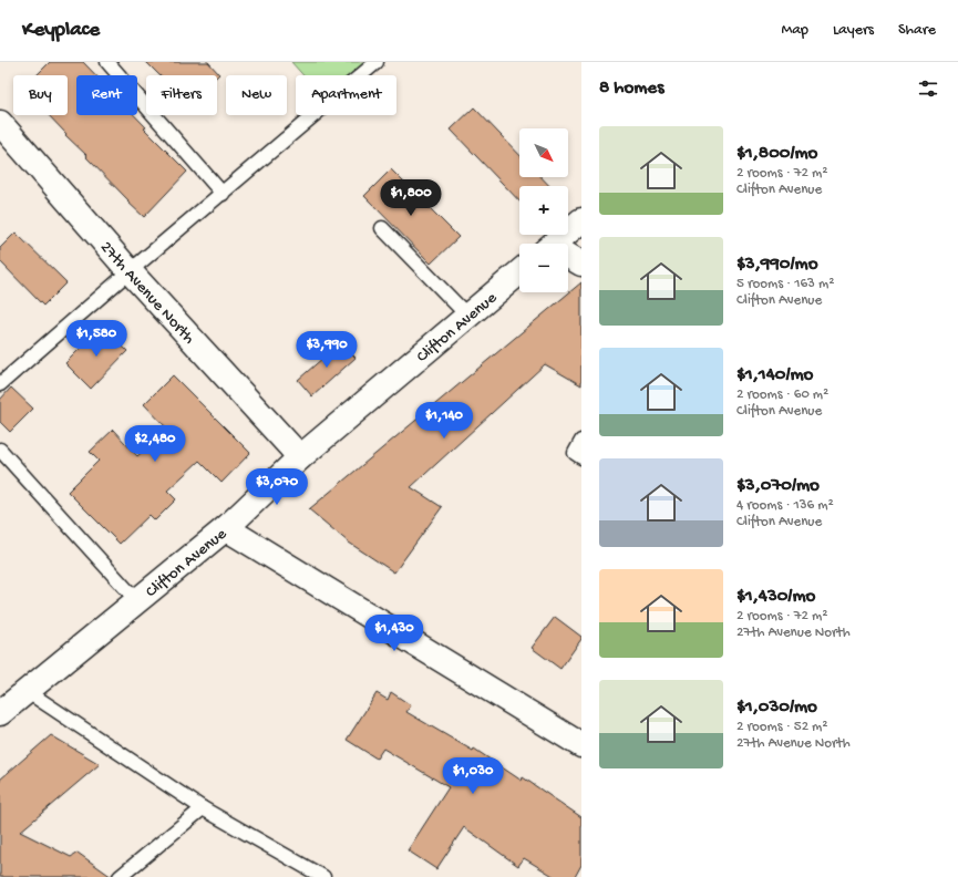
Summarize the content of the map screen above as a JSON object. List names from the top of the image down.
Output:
{
  "streets": {
    "street": ["27th Avenue North", "Clifton Avenue"]
  },
  "crossings": [
    ["27th Avenue North", "Clifton Avenue"]
  ],
  "north": "bottom right",
  "page": {
    "header": "Keyplace",
    "nav": ["Map", "Layers", "Share"],
    "heading": "8 homes",
    "chip": [
      "Buy",
      "Rent",
      "Filters",
      "New",
      "Apartment"
    ],
    "list": [
      {
        "name": "$1,800/mo",
        "note": "2 rooms · 72 m² · Clifton Avenue"
      },
      {
        "name": "$3,990/mo",
        "note": "5 rooms · 163 m² · Clifton Avenue"
      },
      {
        "name": "$1,140/mo",
        "note": "2 rooms · 60 m² · Clifton Avenue"
      },
      {
        "name": "$3,070/mo",
        "note": "4 rooms · 136 m² · Clifton Avenue"
      },
      {
        "name": "$1,430/mo",
        "note": "2 rooms · 72 m² · 27th Avenue North"
      },
      {
        "name": "$1,030/mo",
        "note": "2 rooms · 52 m² · 27th Avenue North"
      }
    ],
    "map_buttons": ["+", "−"],
    "price": [
      "$1,800",
      "$1,580",
      "$3,990",
      "$1,140",
      "$2,480",
      "$3,070",
      "$1,430",
      "$1,030"
    ]
  }
}
